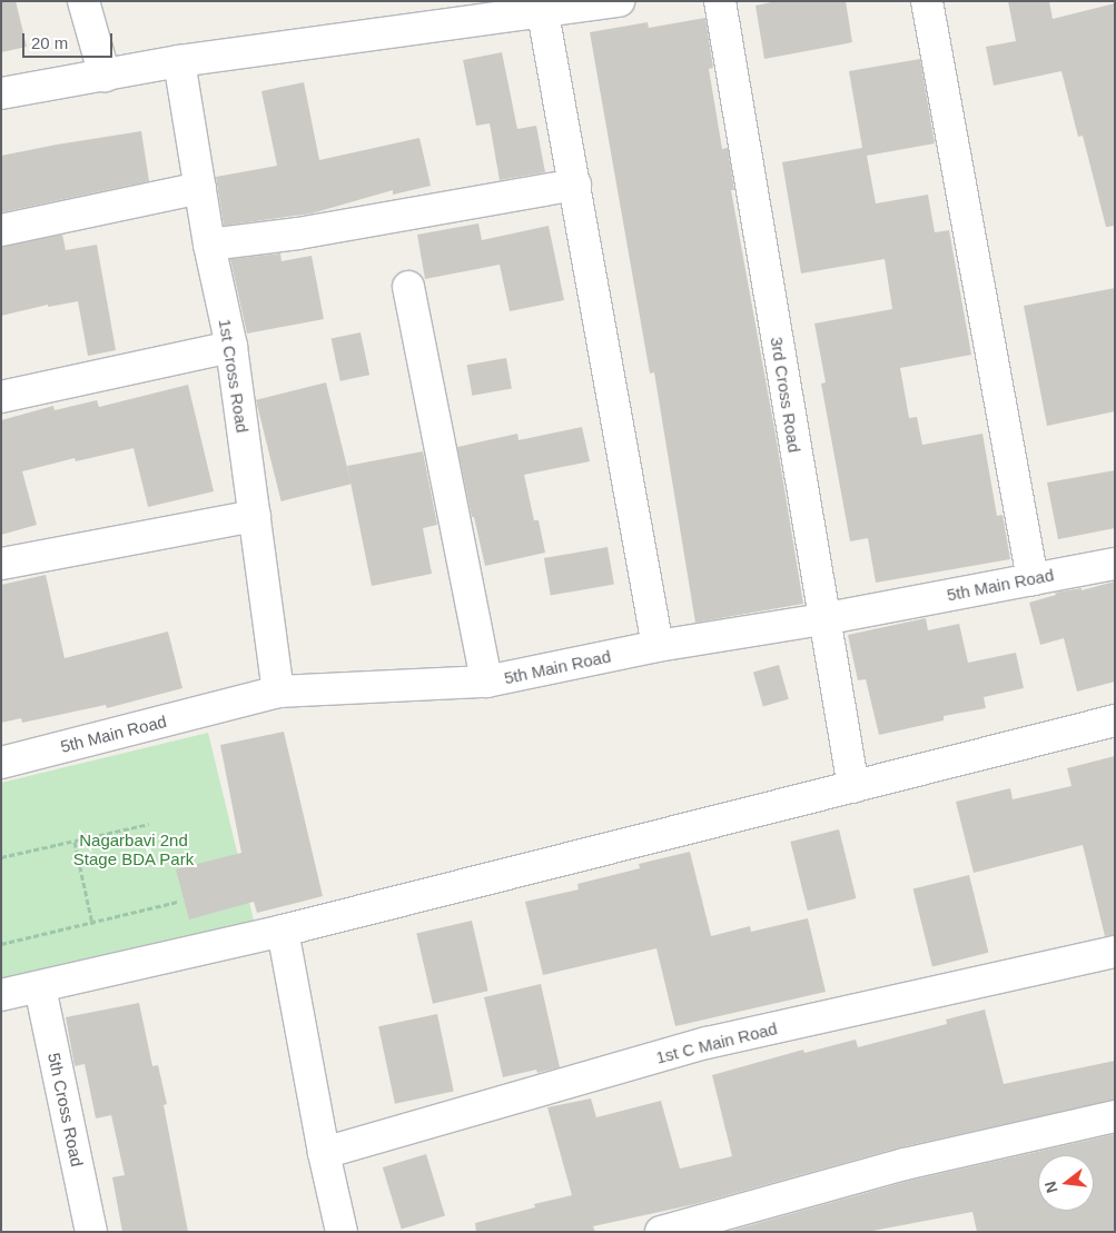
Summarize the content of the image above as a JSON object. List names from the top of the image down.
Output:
{
  "streets": {
    "street": [
      "1st Cross Road",
      "3rd Cross Road",
      "5th Main Road",
      "1st C Main Road",
      "5th Cross Road"
    ]
  },
  "crossings": [
    ["1st Cross Road", "5th Main Road"],
    ["3rd Cross Road", "5th Main Road"]
  ],
  "parks": ["Nagarbavi 2nd Stage BDA Park"],
  "scale_bar": "20 m",
  "north": "left"
}
